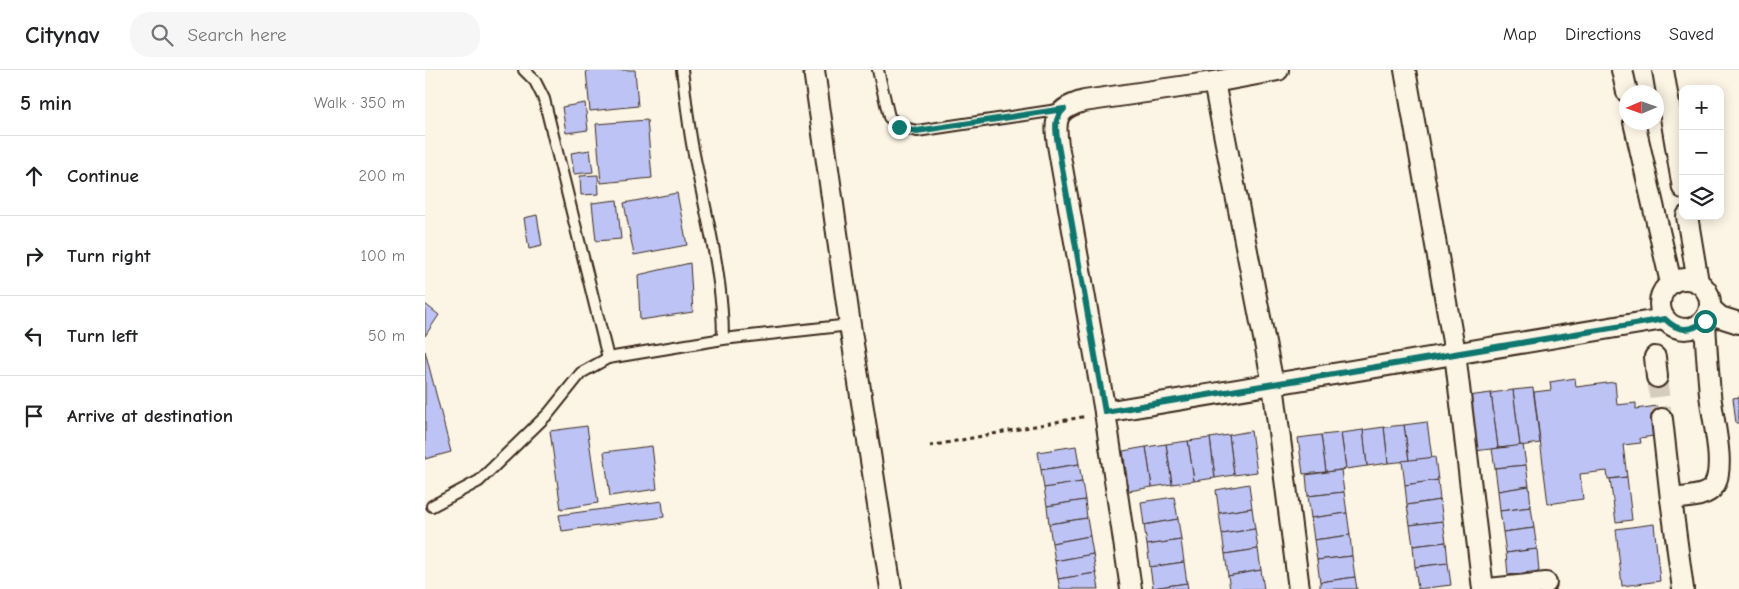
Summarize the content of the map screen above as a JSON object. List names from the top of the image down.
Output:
{
  "north": "left",
  "page": {
    "header": "Citynav",
    "search": "Search here",
    "nav": ["Map", "Directions", "Saved"],
    "heading": ["5 min", "Walk · 350 m"],
    "map_buttons": ["+", "−"],
    "list": [
      ["Continue", "200 m"],
      ["Turn right", "100 m"],
      ["Turn left", "50 m"],
      "Arrive at destination"
    ]
  }
}
